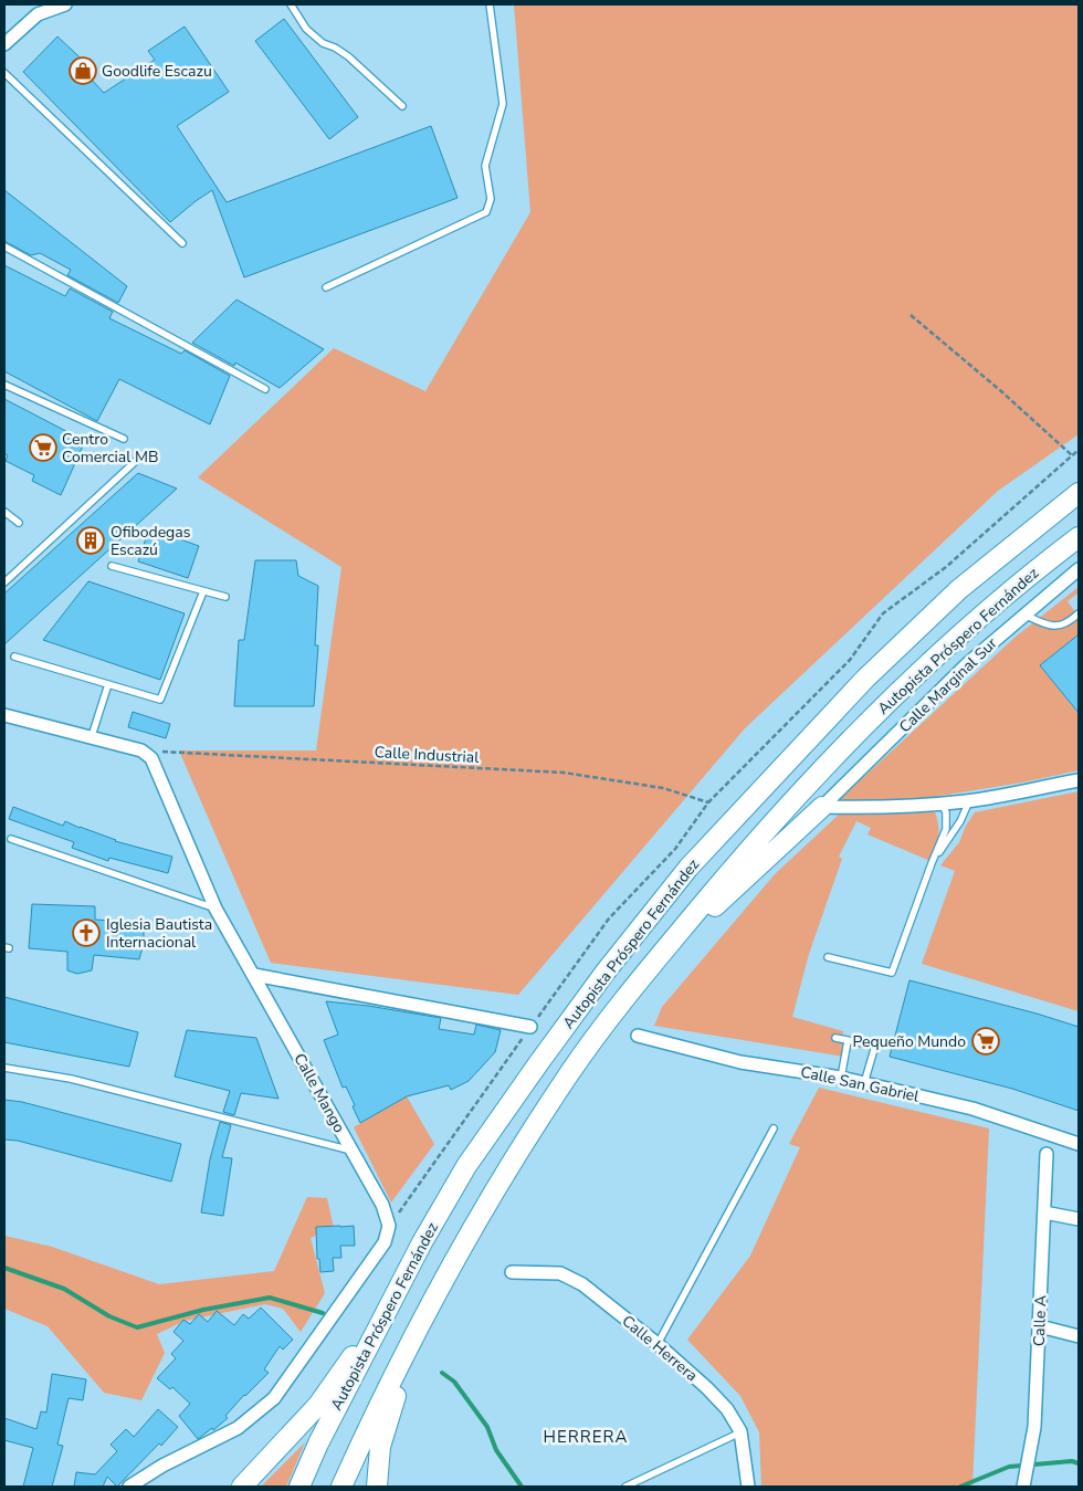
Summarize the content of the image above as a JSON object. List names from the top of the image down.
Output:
{
  "streets": {
    "highway": ["Autopista Próspero Fernández"],
    "street": [
      "Calle Marginal Sur",
      "Calle San Gabriel",
      "Calle Mango",
      "Calle A",
      "Calle Herrera"
    ],
    "path": ["Calle Industrial"]
  },
  "crossings": [
    ["Calle Industrial", "Calle Mango"]
  ],
  "districts": ["HERRERA"],
  "places": {
    "shop": ["Goodlife Escazu"],
    "supermarket": ["Centro Comercial MB", "Pequeño Mundo"],
    "building": ["Ofibodegas Escazú"],
    "church": ["Iglesia Bautista Internacional"]
  }
}
